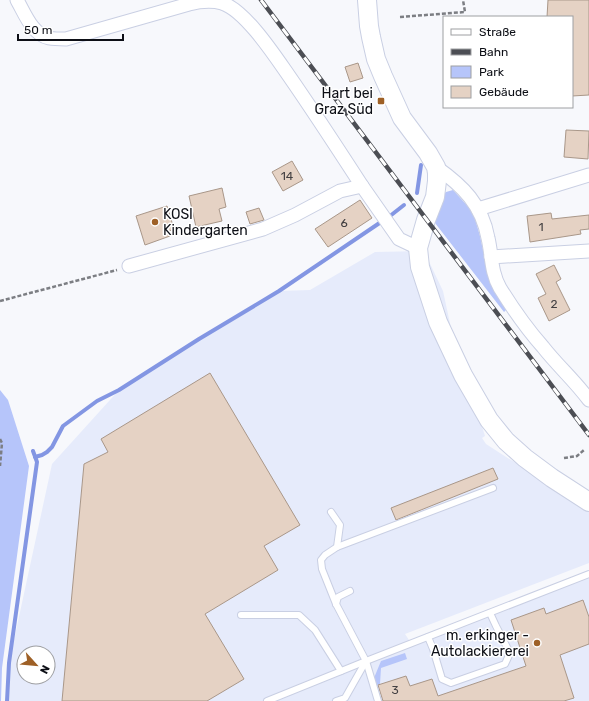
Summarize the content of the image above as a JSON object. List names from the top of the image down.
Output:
{
  "places": {
    "transit": ["Hart bei Graz Süd"],
    "other": ["KOSI Kindergarten", "m. erkinger - Autolackiererei"]
  },
  "house_numbers": [
    "14",
    "6",
    "1",
    "2",
    "3"
  ],
  "legend": [
    "Straße",
    "Bahn",
    "Park",
    "Gebäude"
  ],
  "scale_bar": "50 m",
  "north": "bottom right"
}
